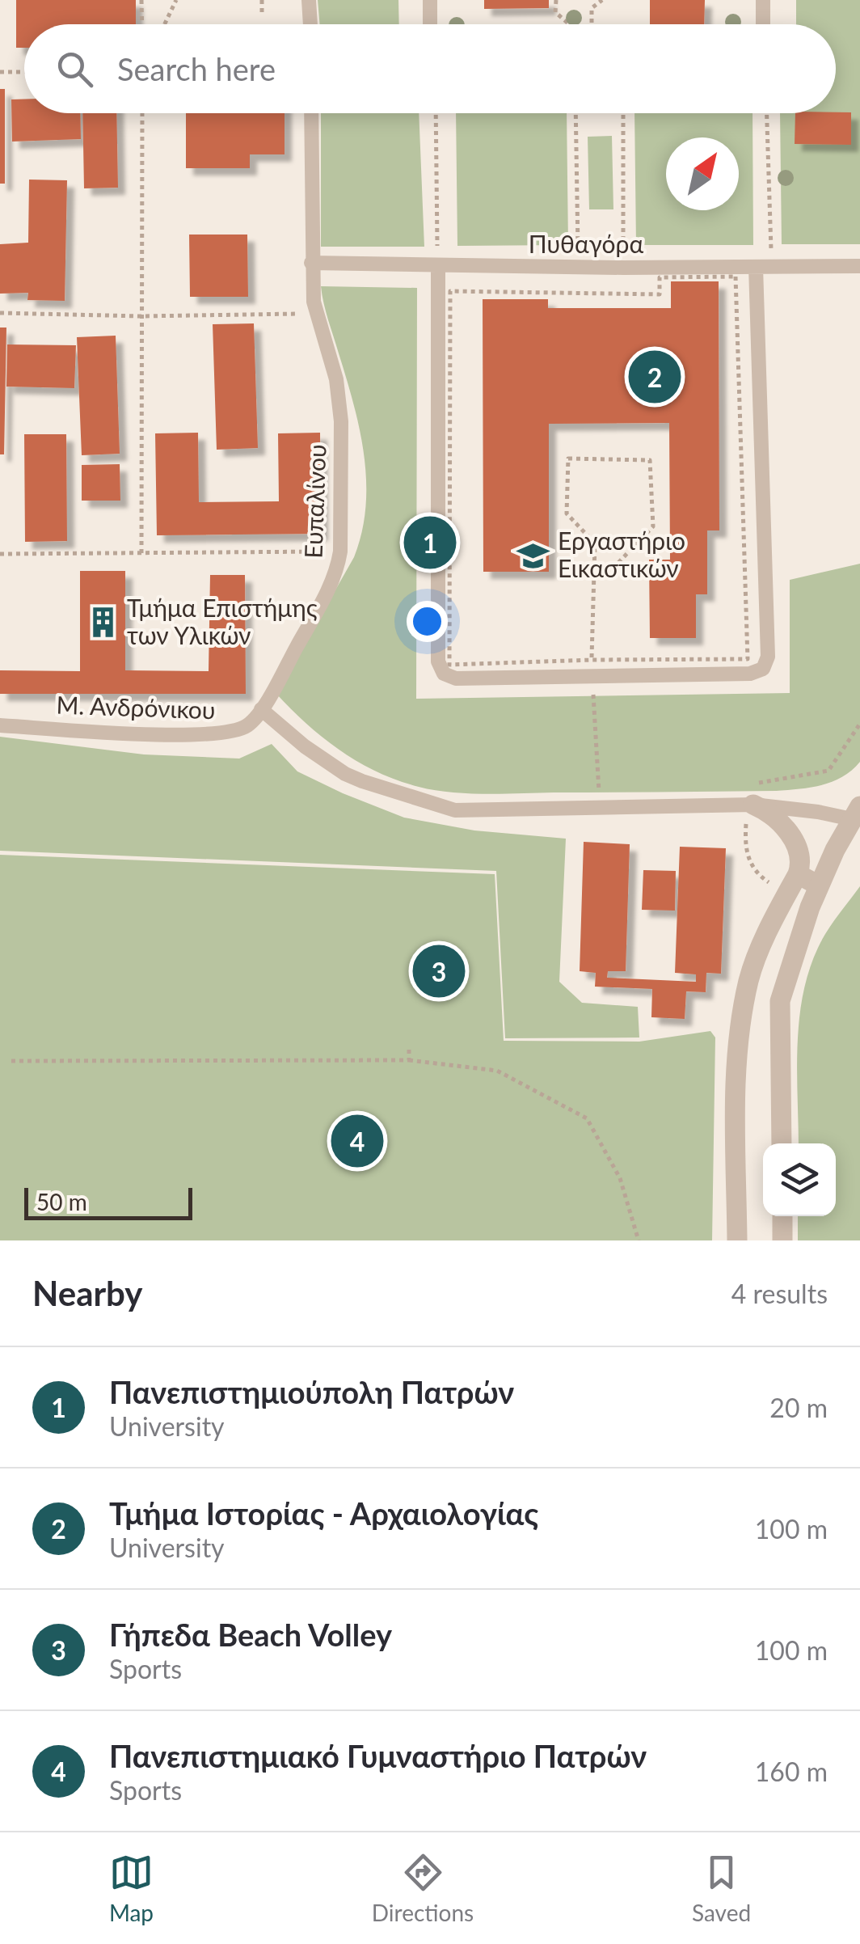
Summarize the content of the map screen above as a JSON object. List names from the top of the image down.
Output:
{
  "streets": {
    "lane": ["Πυθαγόρα", "Ευπαλίνου", "Μ. Ανδρόνικου"]
  },
  "crossings": [
    ["Πυθαγόρα", "Ευπαλίνου"],
    ["Ευπαλίνου", "Μ. Ανδρόνικου"]
  ],
  "places": {
    "school or university": ["Εργαστήριο Εικαστικών"],
    "building": ["Τμήμα Επιστήμης των Υλικών"]
  },
  "scale_bar": "50 m",
  "north": "top right",
  "page": {
    "search": "Search here",
    "pins": [
      "2",
      "1",
      "3",
      "4"
    ],
    "scale": "50 m",
    "heading": ["Nearby", "4 results"],
    "list": [
      {
        "mark": "1",
        "name": "Πανεπιστημιούπολη Πατρών",
        "note": "University",
        "value": "20 m"
      },
      {
        "mark": "2",
        "name": "Τμήμα Ιστορίας - Αρχαιολογίας",
        "note": "University",
        "value": "100 m"
      },
      {
        "mark": "3",
        "name": "Γήπεδα Beach Volley",
        "note": "Sports",
        "value": "100 m"
      },
      {
        "mark": "4",
        "name": "Πανεπιστημιακό Γυμναστήριο Πατρών",
        "note": "Sports",
        "value": "160 m"
      }
    ],
    "nav": ["Map", "Directions", "Saved"]
  }
}
